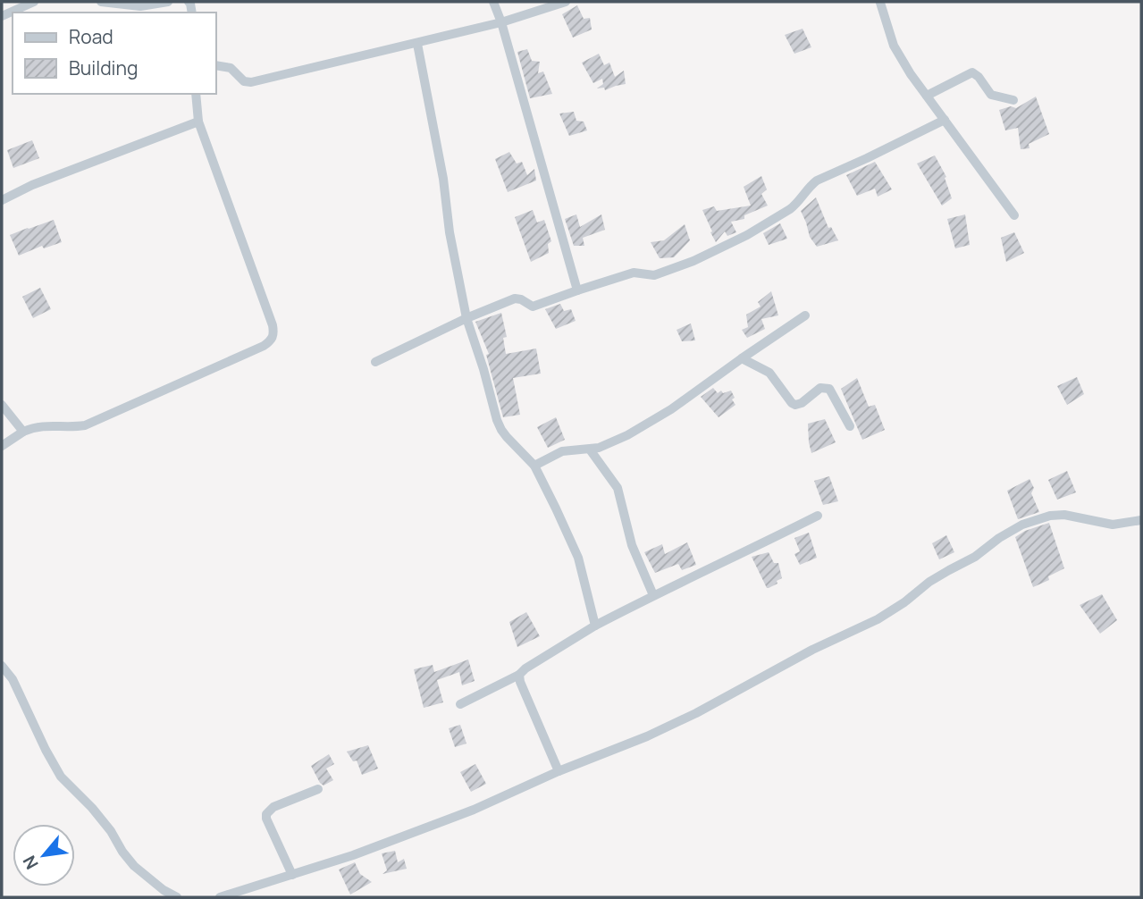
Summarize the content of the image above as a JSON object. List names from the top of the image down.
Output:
{
  "legend": ["Road", "Building"],
  "north": "bottom left"
}
